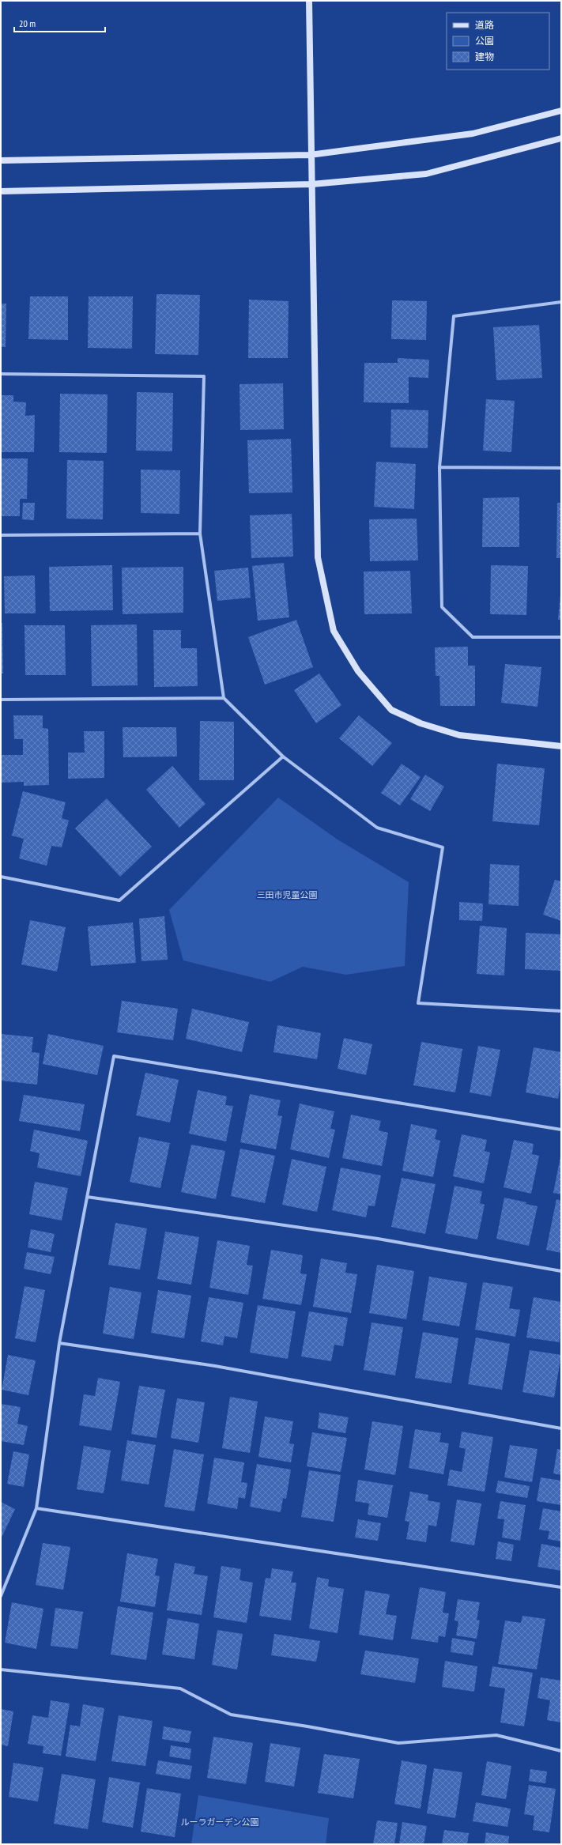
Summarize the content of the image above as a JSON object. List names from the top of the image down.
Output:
{
  "parks": ["三田市児童公園", "ルーラガーデン公園"],
  "legend": ["道路", "公園", "建物"],
  "scale_bar": "20 m"
}
